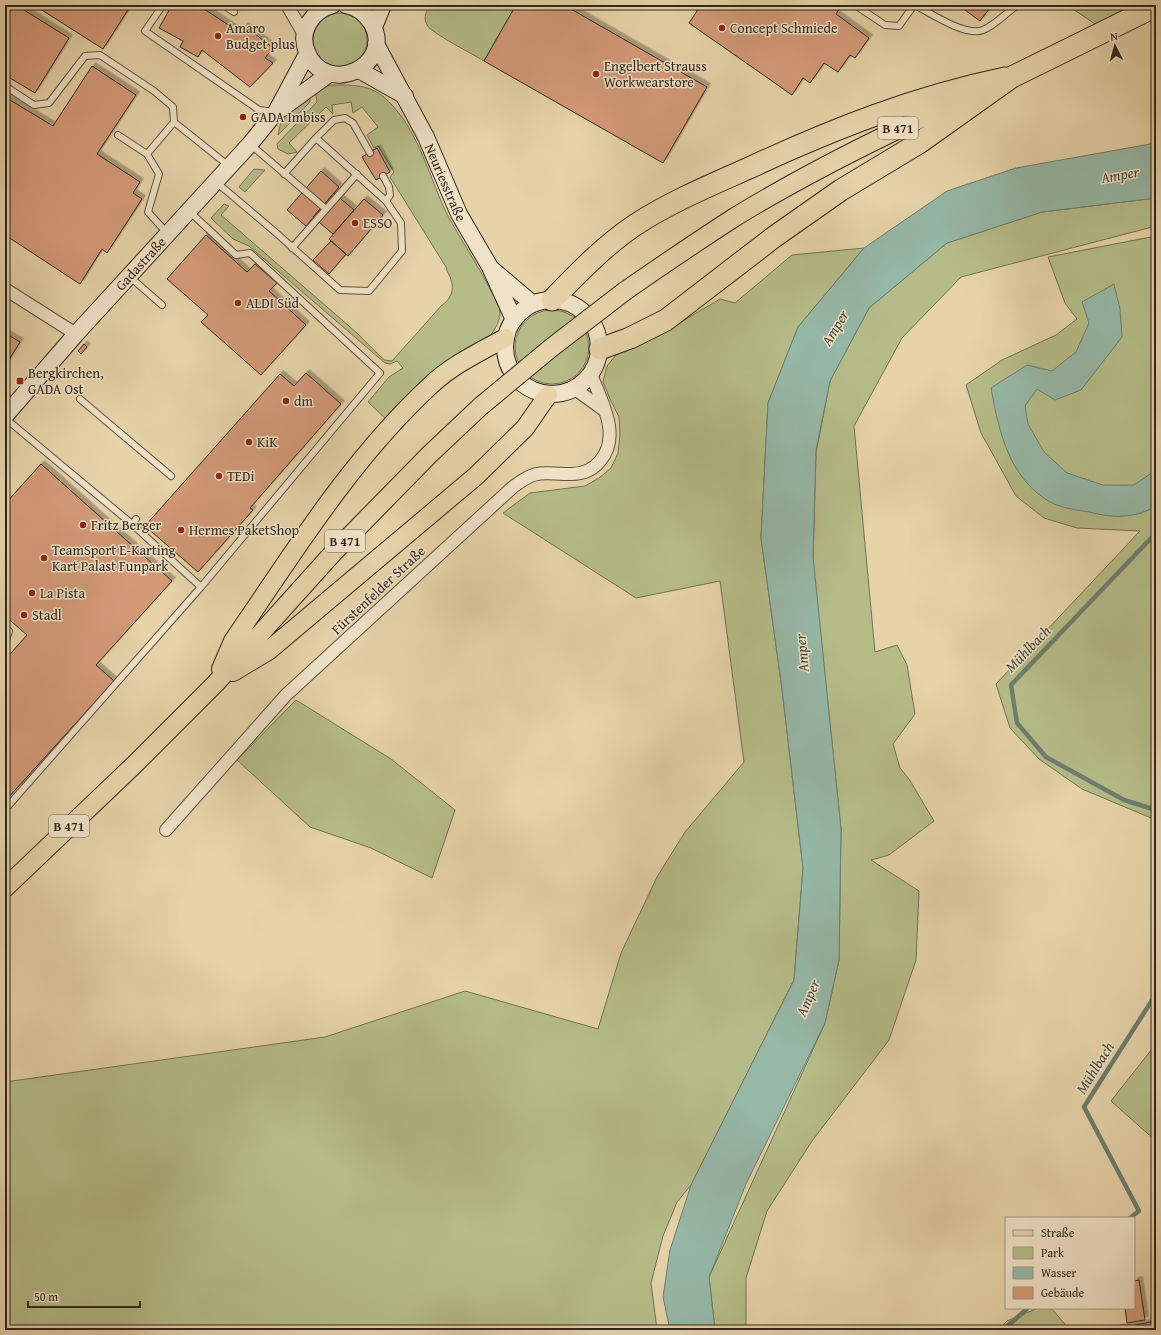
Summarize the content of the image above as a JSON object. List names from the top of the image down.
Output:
{
  "streets": {
    "highway": ["B 471"],
    "street": ["Neuriesstraße", "Gadastraße", "Fürstenfelder Straße"]
  },
  "crossings": [
    ["Neuriesstraße", "Fürstenfelder Straße"]
  ],
  "water": ["Amper", "Mühlbach"],
  "places": {
    "other": [
      "Concept Schmiede",
      "Amaro Budget plus",
      "Engelbert Strauss Workwearstore",
      "GADA Imbiss",
      "ESSO",
      "ALDI Süd",
      "dm",
      "KiK",
      "TEDi",
      "Fritz Berger",
      "Hermes PaketShop",
      "TeamSport E-Karting Kart Palast Funpark",
      "La Pista",
      "Stadl"
    ],
    "transit": ["Bergkirchen, GADA Ost"]
  },
  "legend": [
    "Straße",
    "Park",
    "Wasser",
    "Gebäude"
  ],
  "scale_bar": "50 m",
  "north": "top"
}
